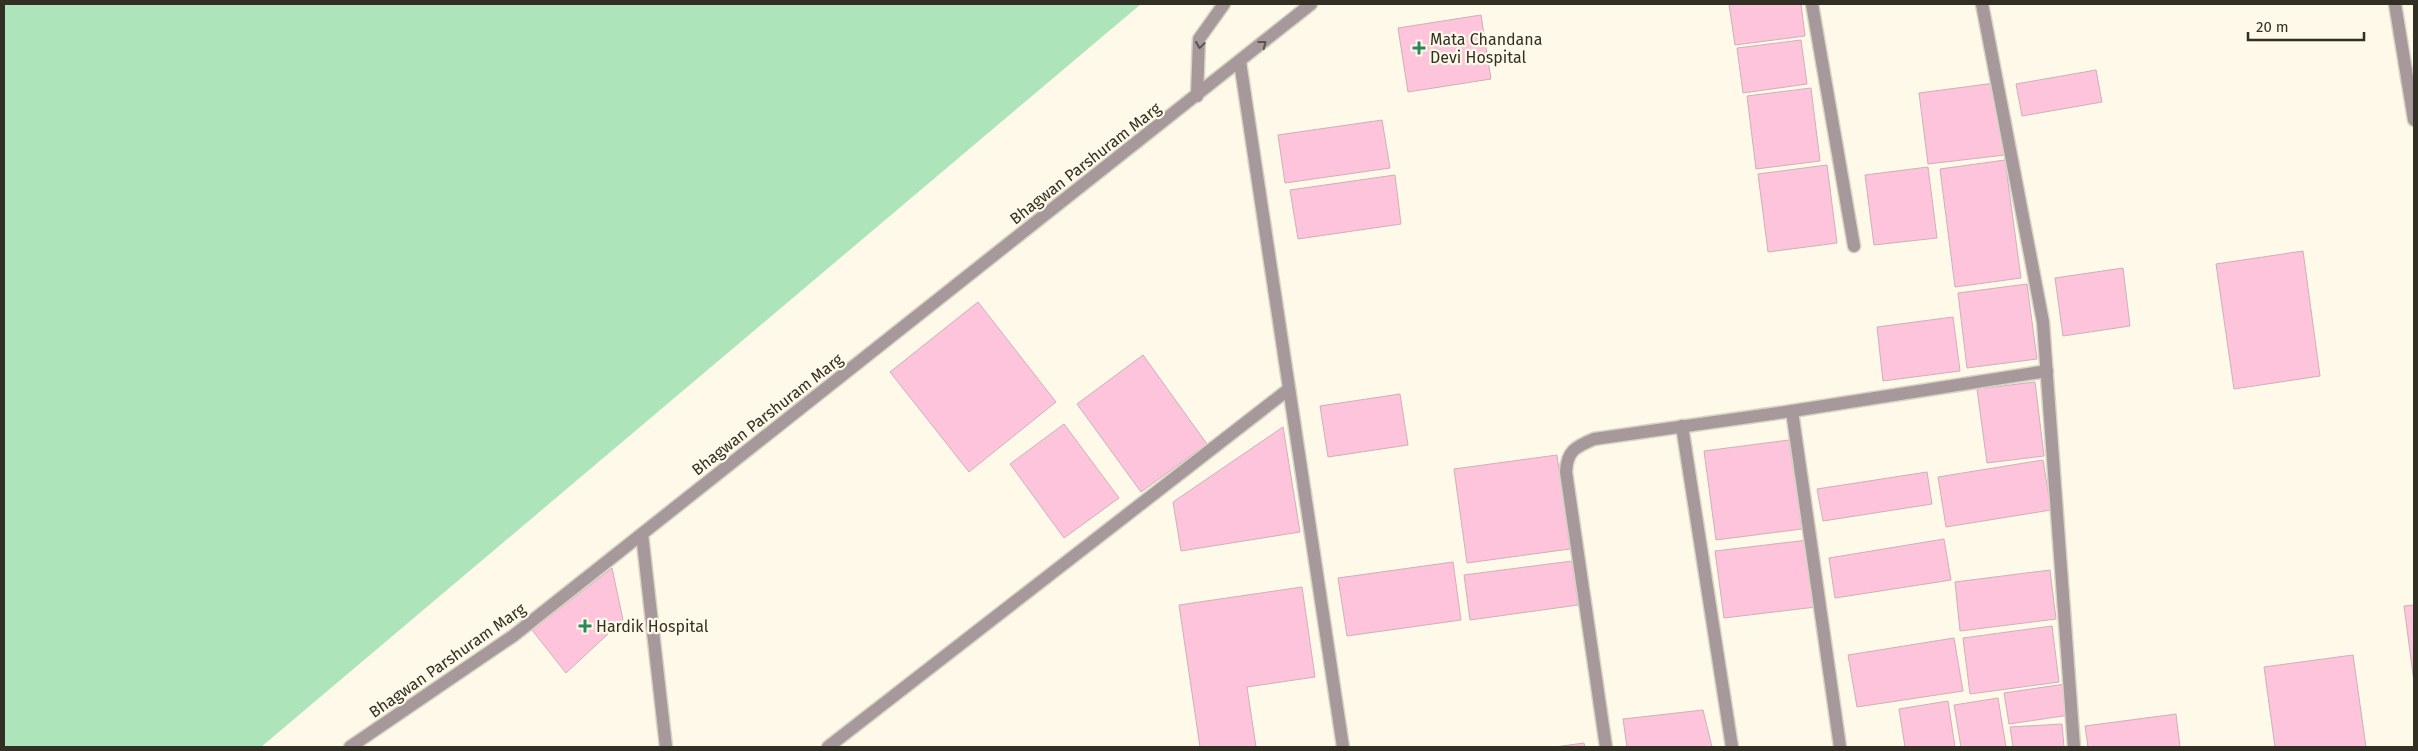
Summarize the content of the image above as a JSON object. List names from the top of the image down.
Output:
{
  "streets": {
    "street": ["Bhagwan Parshuram Marg"]
  },
  "places": {
    "health": ["Mata Chandana Devi Hospital", "Hardik Hospital"]
  },
  "scale_bar": "20 m"
}
